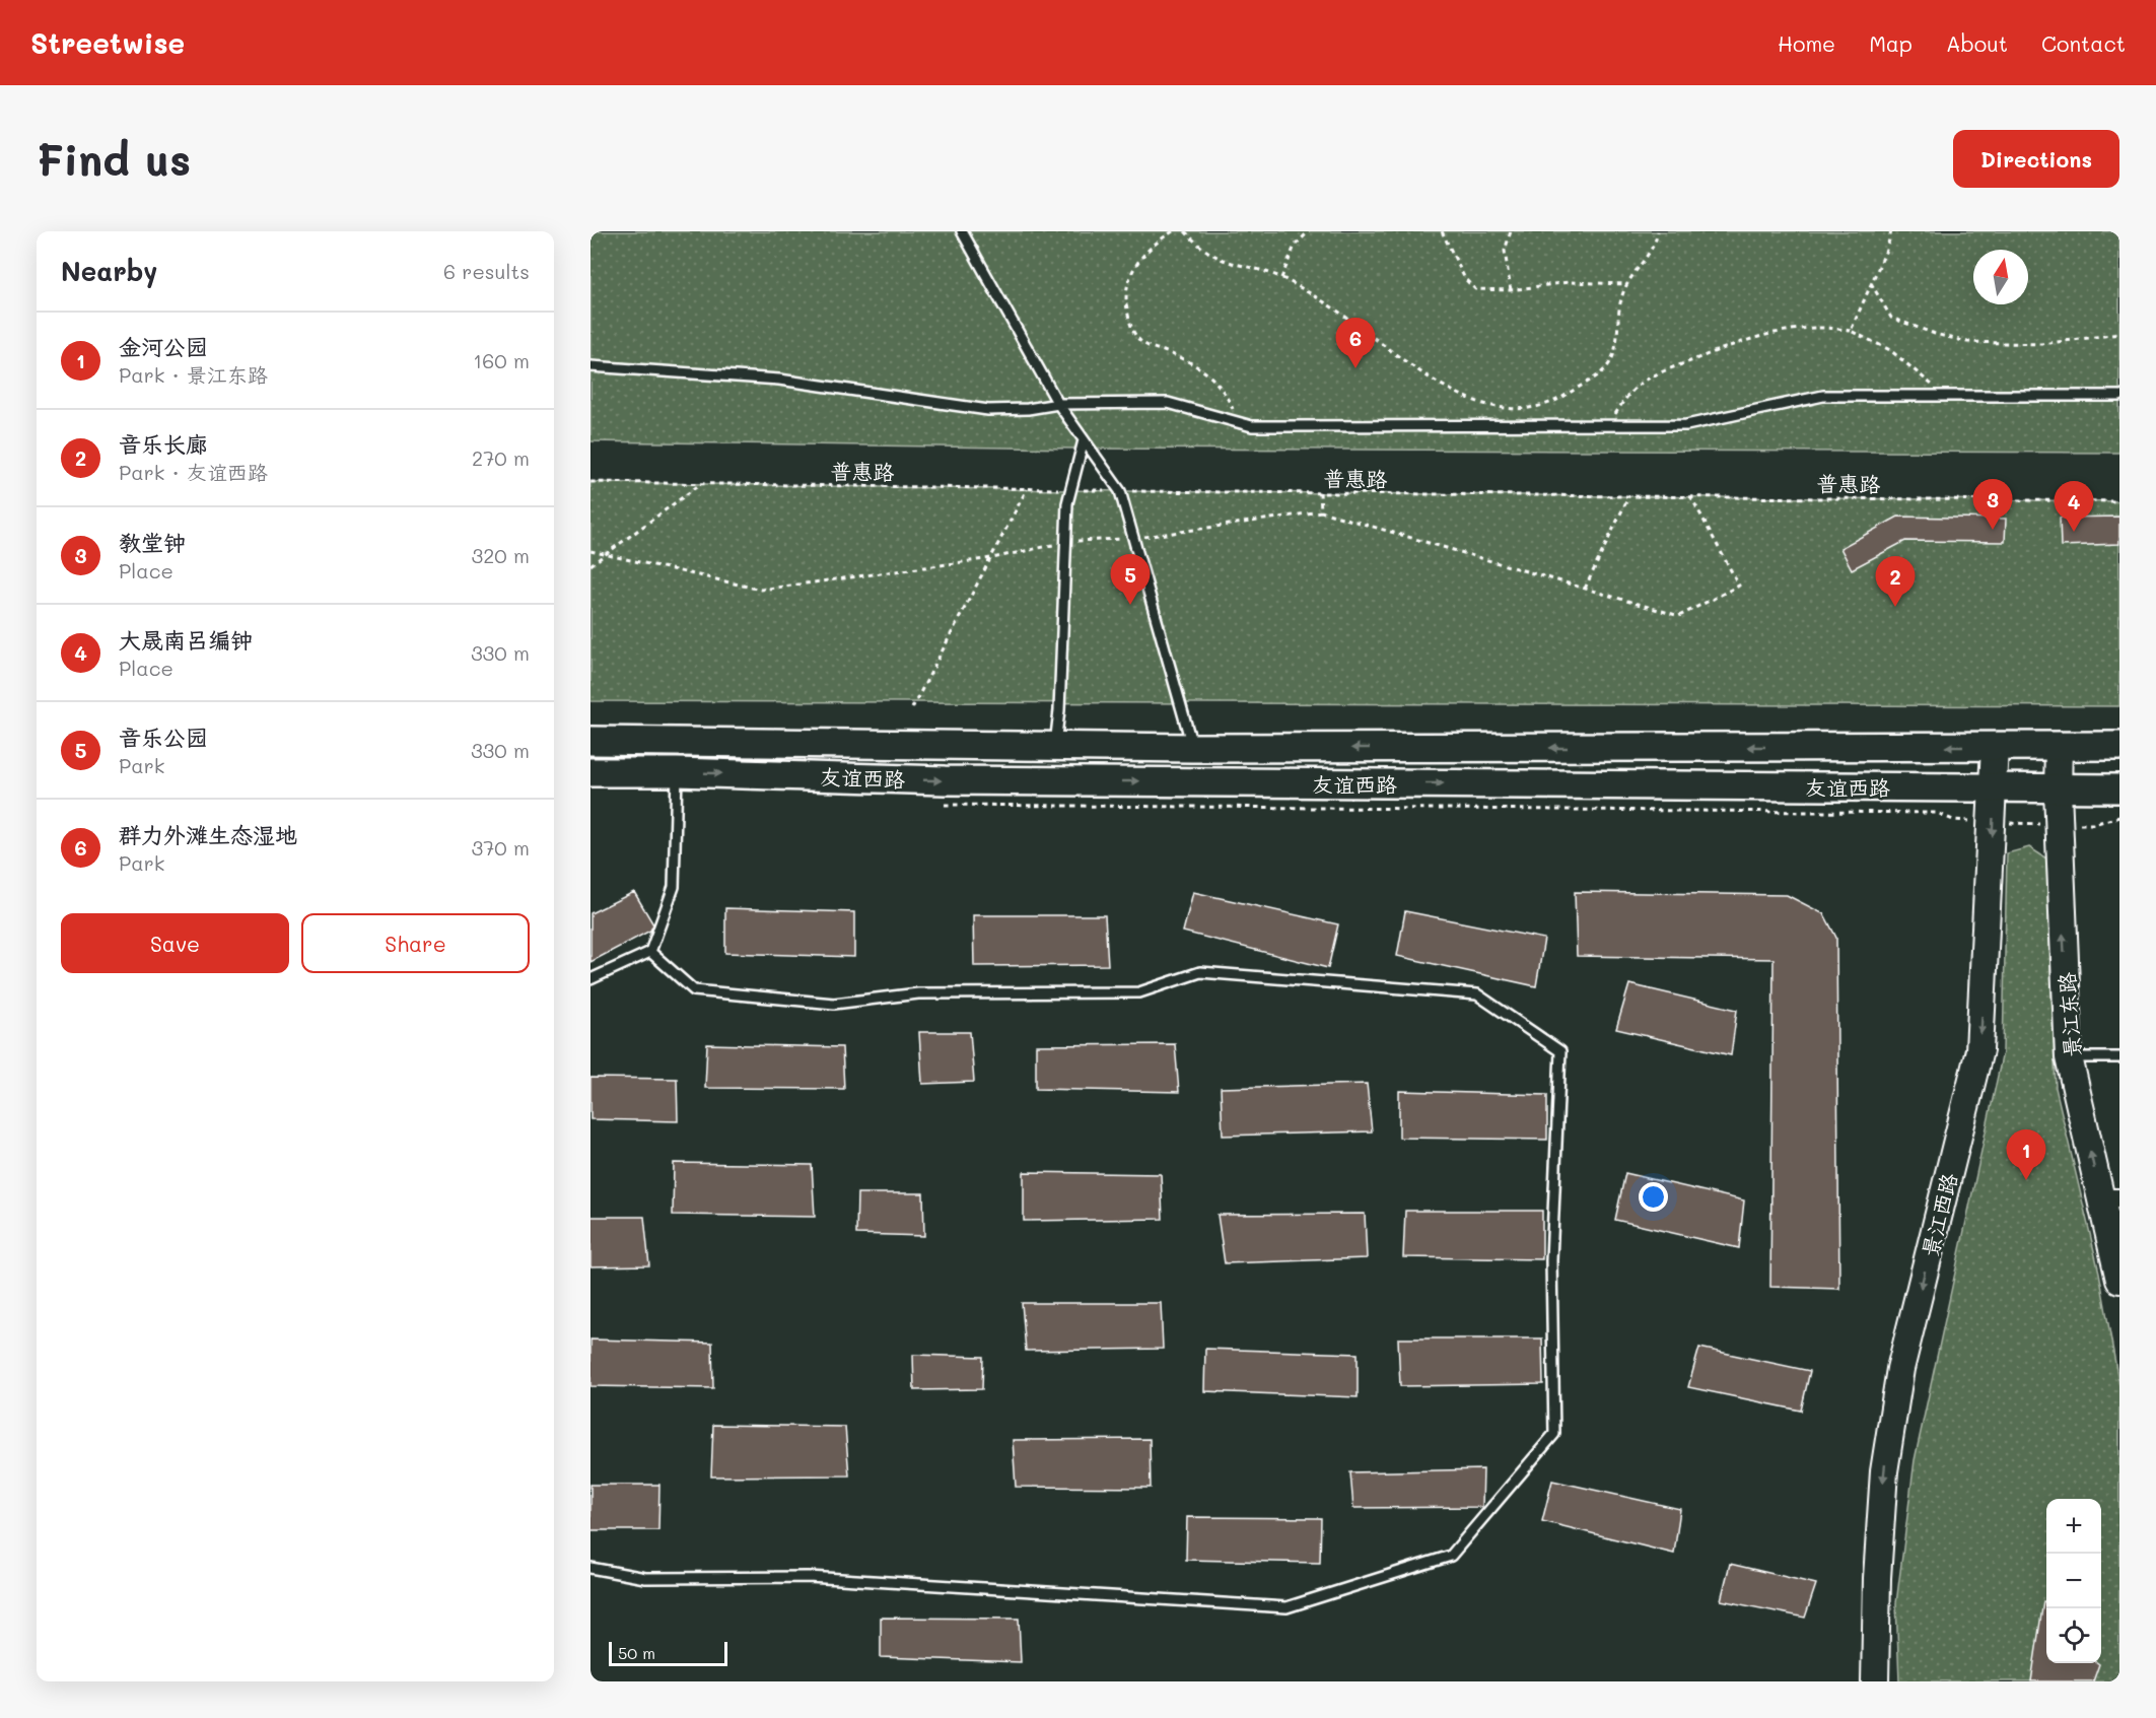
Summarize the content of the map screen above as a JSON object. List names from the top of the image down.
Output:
{
  "streets": {
    "main road": ["友谊西路", "景江东路", "景江西路"],
    "path": ["普惠路"]
  },
  "crossings": [
    ["友谊西路", "景江东路"],
    ["友谊西路", "景江西路"]
  ],
  "one_way": ["景江东路", "景江西路"],
  "scale_bar": "50 m",
  "north": "top",
  "page": {
    "header": "Streetwise",
    "nav": [
      "Home",
      "Map",
      "About",
      "Contact"
    ],
    "buttons": [
      "Directions",
      ["Save", "Share"]
    ],
    "title": "Find us",
    "heading": ["Nearby", "6 results"],
    "list": [
      {
        "mark": "1",
        "name": "金河公园",
        "note": "Park · 景江东路",
        "value": "160 m"
      },
      {
        "mark": "2",
        "name": "音乐长廊",
        "note": "Park · 友谊西路",
        "value": "270 m"
      },
      {
        "mark": "3",
        "name": "教堂钟",
        "note": "Place",
        "value": "320 m"
      },
      {
        "mark": "4",
        "name": "大晟南吕编钟",
        "note": "Place",
        "value": "330 m"
      },
      {
        "mark": "5",
        "name": "音乐公园",
        "note": "Park",
        "value": "330 m"
      },
      {
        "mark": "6",
        "name": "群力外滩生态湿地",
        "note": "Park",
        "value": "370 m"
      }
    ],
    "pins": [
      "6",
      "3",
      "4",
      "5",
      "2",
      "1"
    ],
    "map_buttons": ["+", "−"],
    "scale": "50 m"
  }
}
